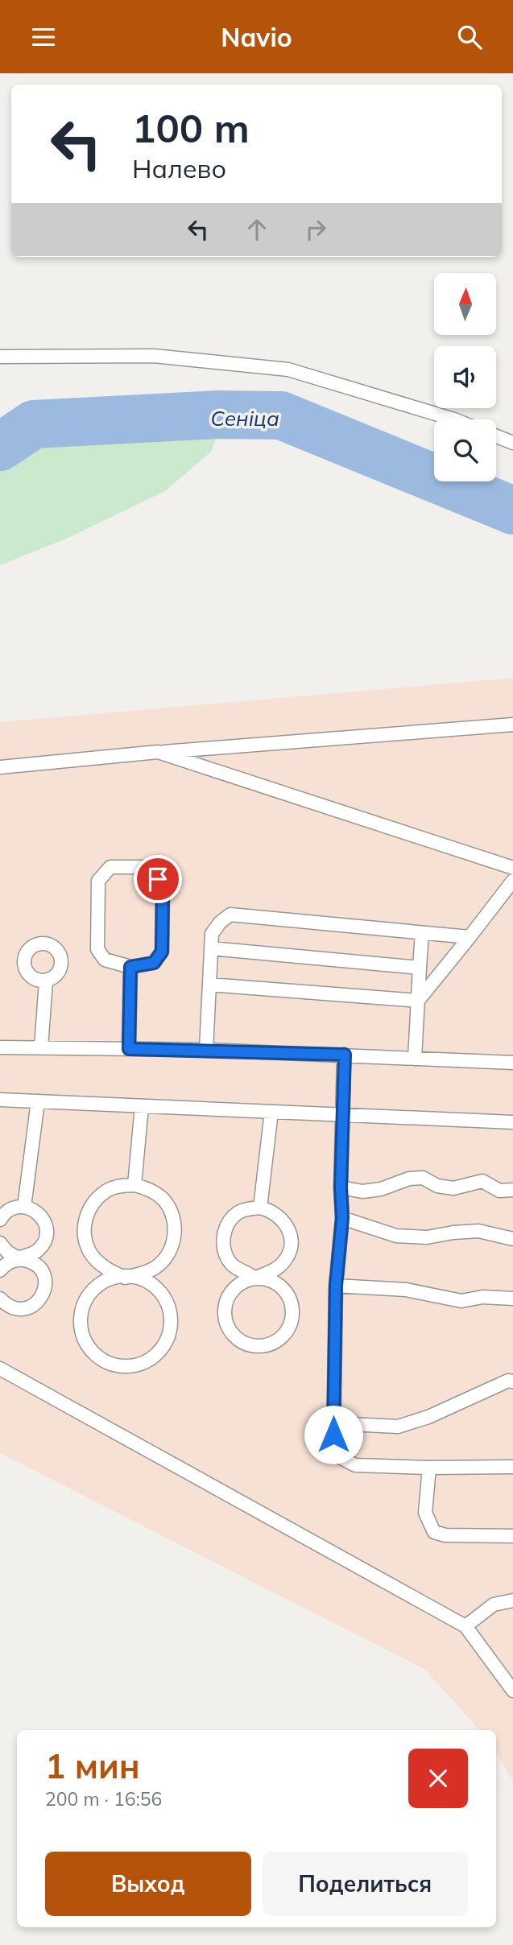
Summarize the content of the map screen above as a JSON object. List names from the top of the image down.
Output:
{
  "water": ["Сеніца"],
  "north": "top",
  "page": {
    "header": "Navio",
    "turn": ["100 m", "Налево"],
    "heading": ["1 мин", "200 m · 16:56"],
    "buttons": ["Выход", "Поделиться"]
  }
}
